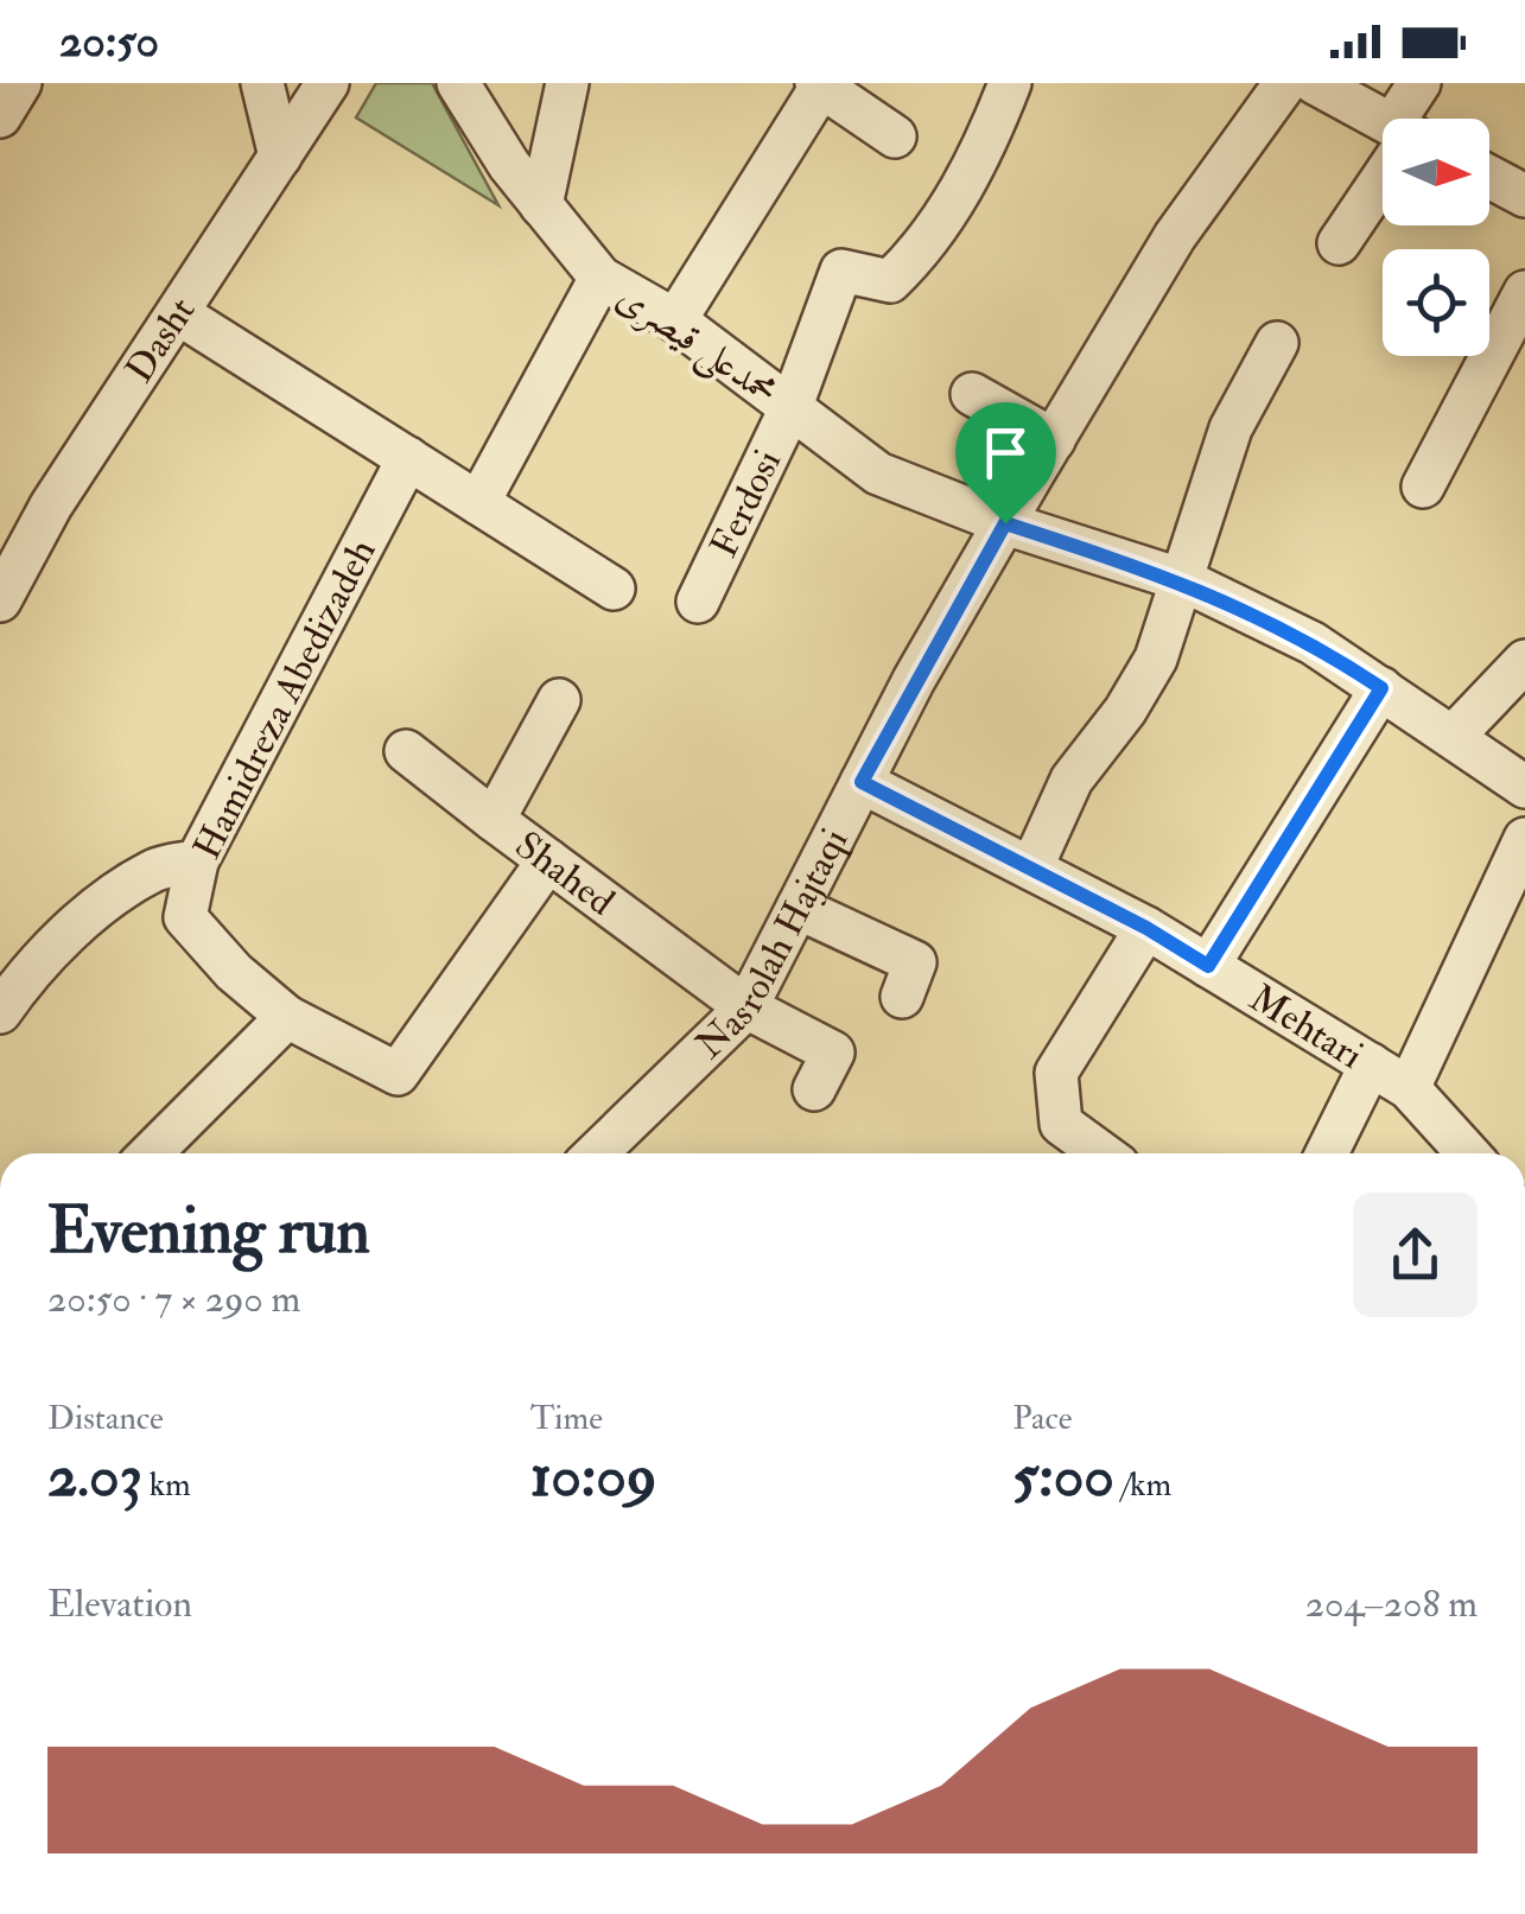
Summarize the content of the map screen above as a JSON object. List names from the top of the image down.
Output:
{
  "streets": {
    "street": [
      "Dasht",
      "محمدعلی قیصری",
      "Ferdosi",
      "Hamidreza Abedizadeh",
      "Shahed",
      "Nasrolah Hajtaqi",
      "Mehtari"
    ]
  },
  "crossings": [
    ["محمدعلی قیصری", "Ferdosi"],
    ["محمدعلی قیصری", "Nasrolah Hajtaqi"],
    ["Hamidreza Abedizadeh", "Shahed"],
    ["Shahed", "Nasrolah Hajtaqi"],
    ["Nasrolah Hajtaqi", "Mehtari"]
  ],
  "north": "right",
  "page": {
    "status": "20:50",
    "heading": ["Evening run", "20:50 · 7 × 290 m"],
    "stats": [
      ["Distance", "2.03 km"],
      ["Time", "10:09"],
      ["Pace", "5:00 /km"]
    ],
    "chart": ["Elevation", "204–208 m"]
  }
}
